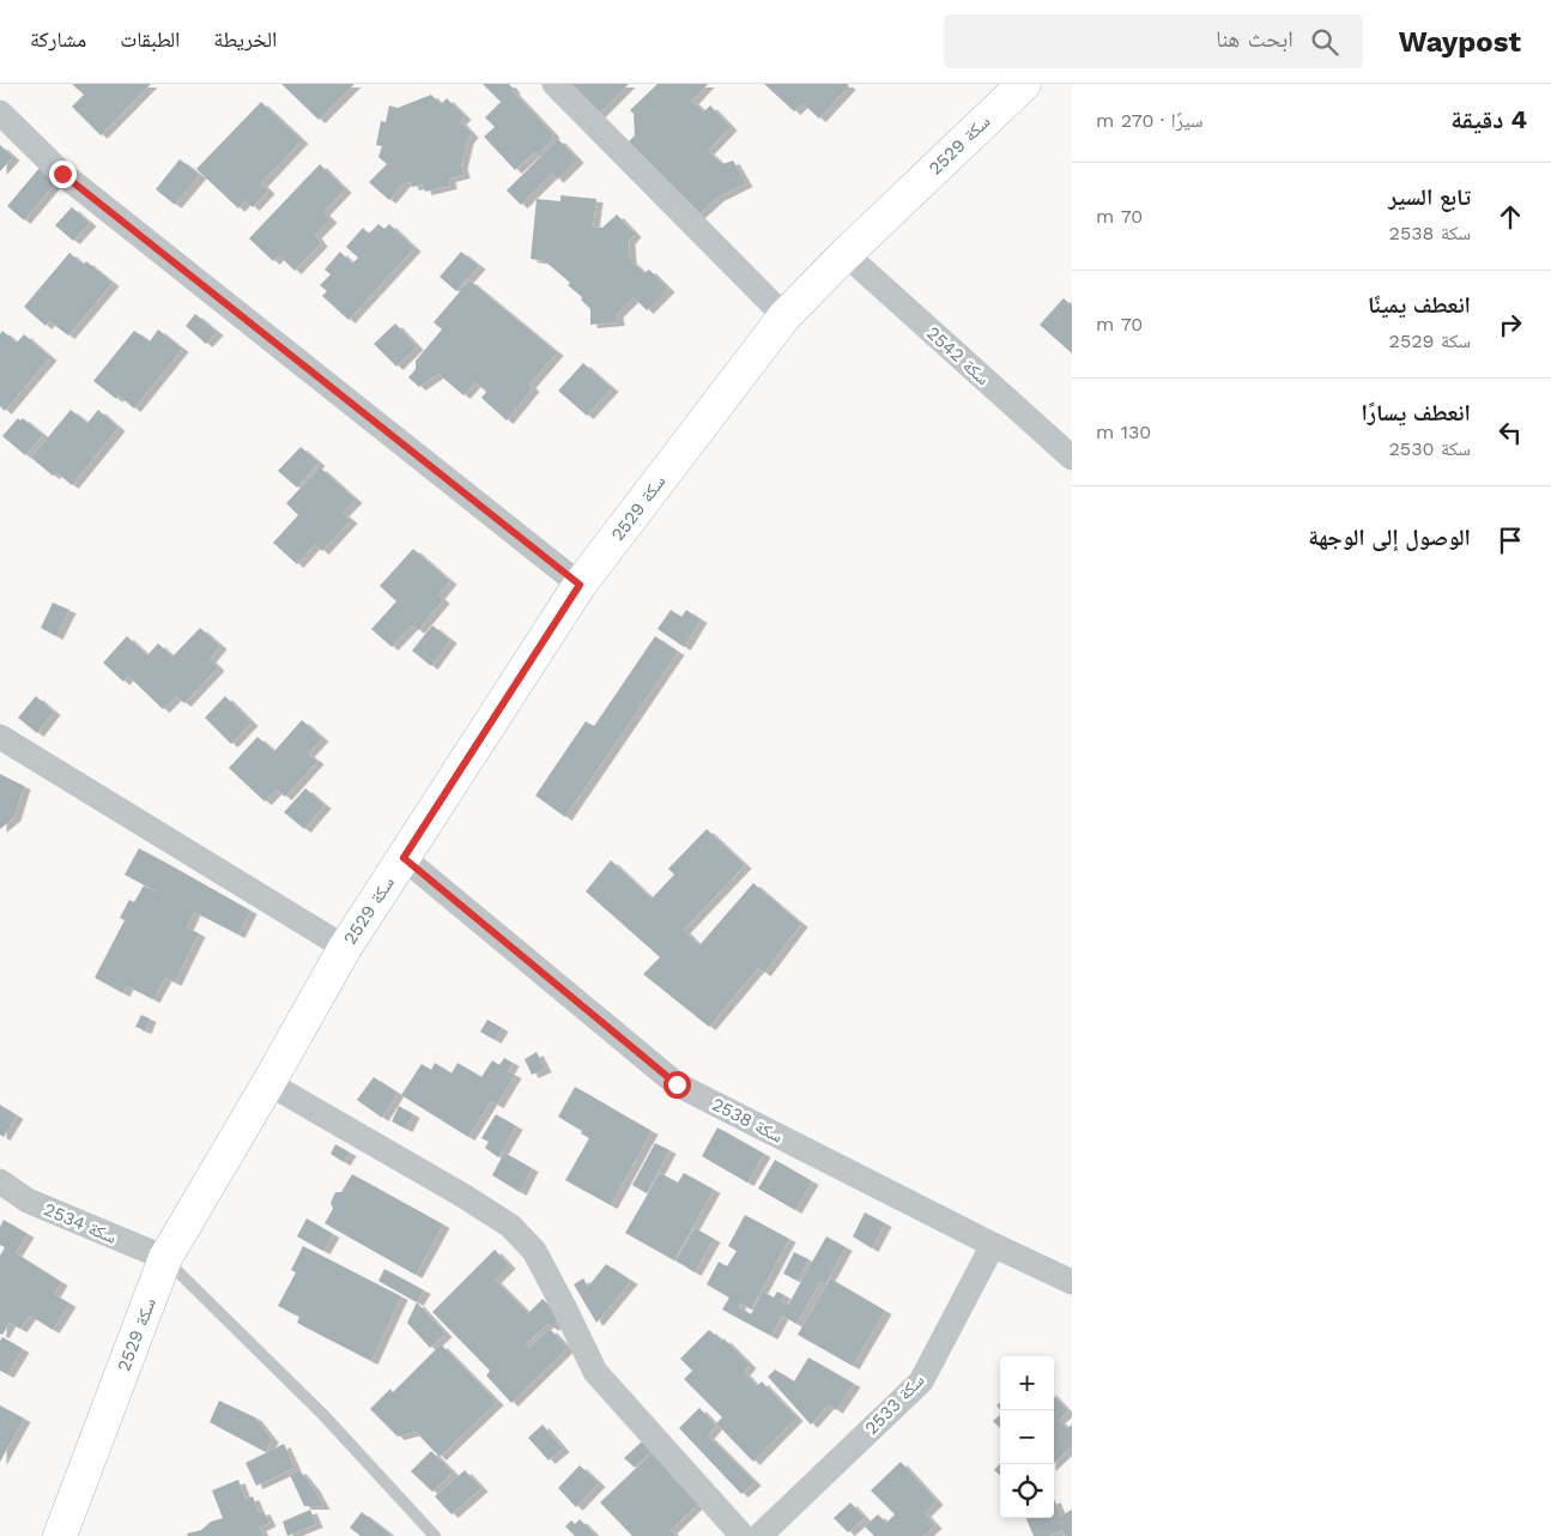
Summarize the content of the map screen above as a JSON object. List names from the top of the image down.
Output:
{
  "streets": {
    "street": [
      "سكة 2529",
      "سكة 2542",
      "سكة 2538",
      "سكة 2534",
      "سكة 2533"
    ]
  },
  "crossings": [
    ["سكة 2529", "سكة 2542"],
    ["سكة 2529", "سكة 2538"],
    ["سكة 2529", "سكة 2534"],
    ["سكة 2538", "سكة 2533"]
  ],
  "page": {
    "header": "Waypost",
    "search": "ابحث هنا",
    "nav": ["الخريطة", "الطبقات", "مشاركة"],
    "heading": ["4 دقيقة", "سيرًا · 270 m"],
    "list": [
      ["تابع السير", "سكة 2538", "70 m"],
      ["انعطف يمينًا", "سكة 2529", "70 m"],
      ["انعطف يسارًا", "سكة 2530", "130 m"],
      "الوصول إلى الوجهة"
    ],
    "map_buttons": ["+", "−"]
  }
}
